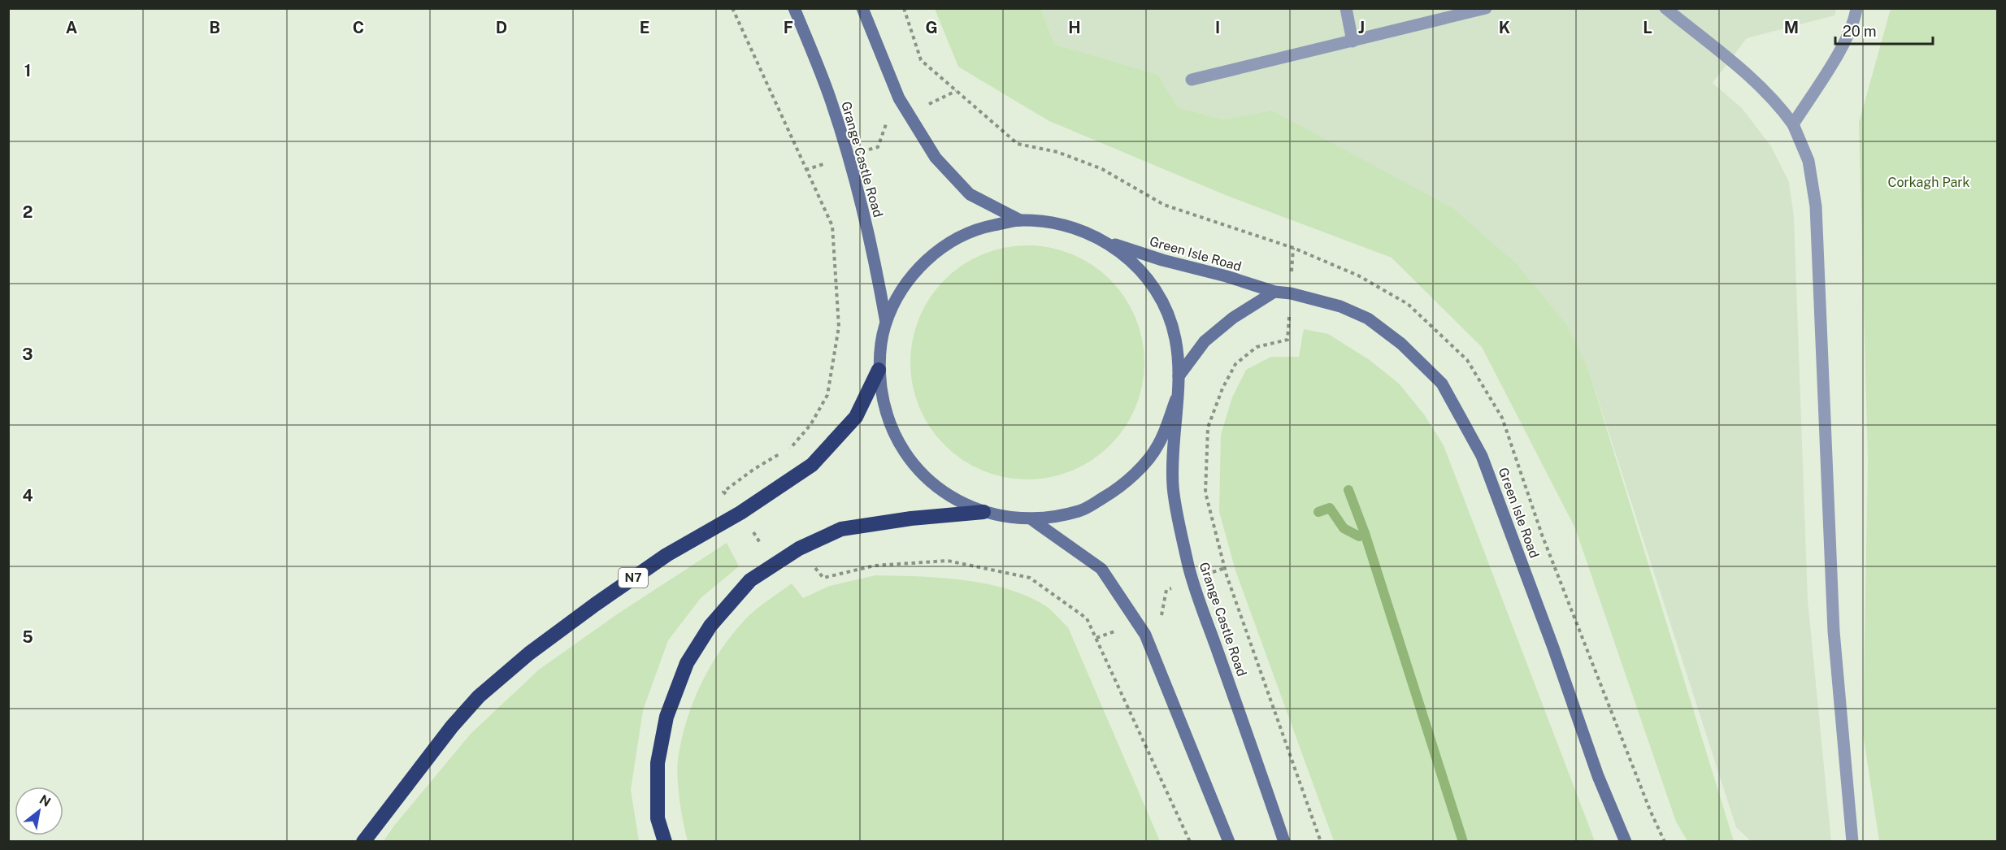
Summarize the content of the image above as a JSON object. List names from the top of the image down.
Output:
{
  "streets": {
    "highway": ["N7"],
    "main road": ["Grange Castle Road", "Green Isle Road"]
  },
  "crossings": [
    ["Grange Castle Road", "Green Isle Road"],
    ["Grange Castle Road", "N7"]
  ],
  "parks": ["Corkagh Park"],
  "scale_bar": "20 m",
  "north": "top right",
  "grid": {
    "columns": [
      "A",
      "B",
      "C",
      "D",
      "E",
      "F",
      "G",
      "H",
      "I",
      "J",
      "K",
      "L",
      "M"
    ],
    "rows": [
      "1",
      "2",
      "3",
      "4",
      "5"
    ]
  }
}
